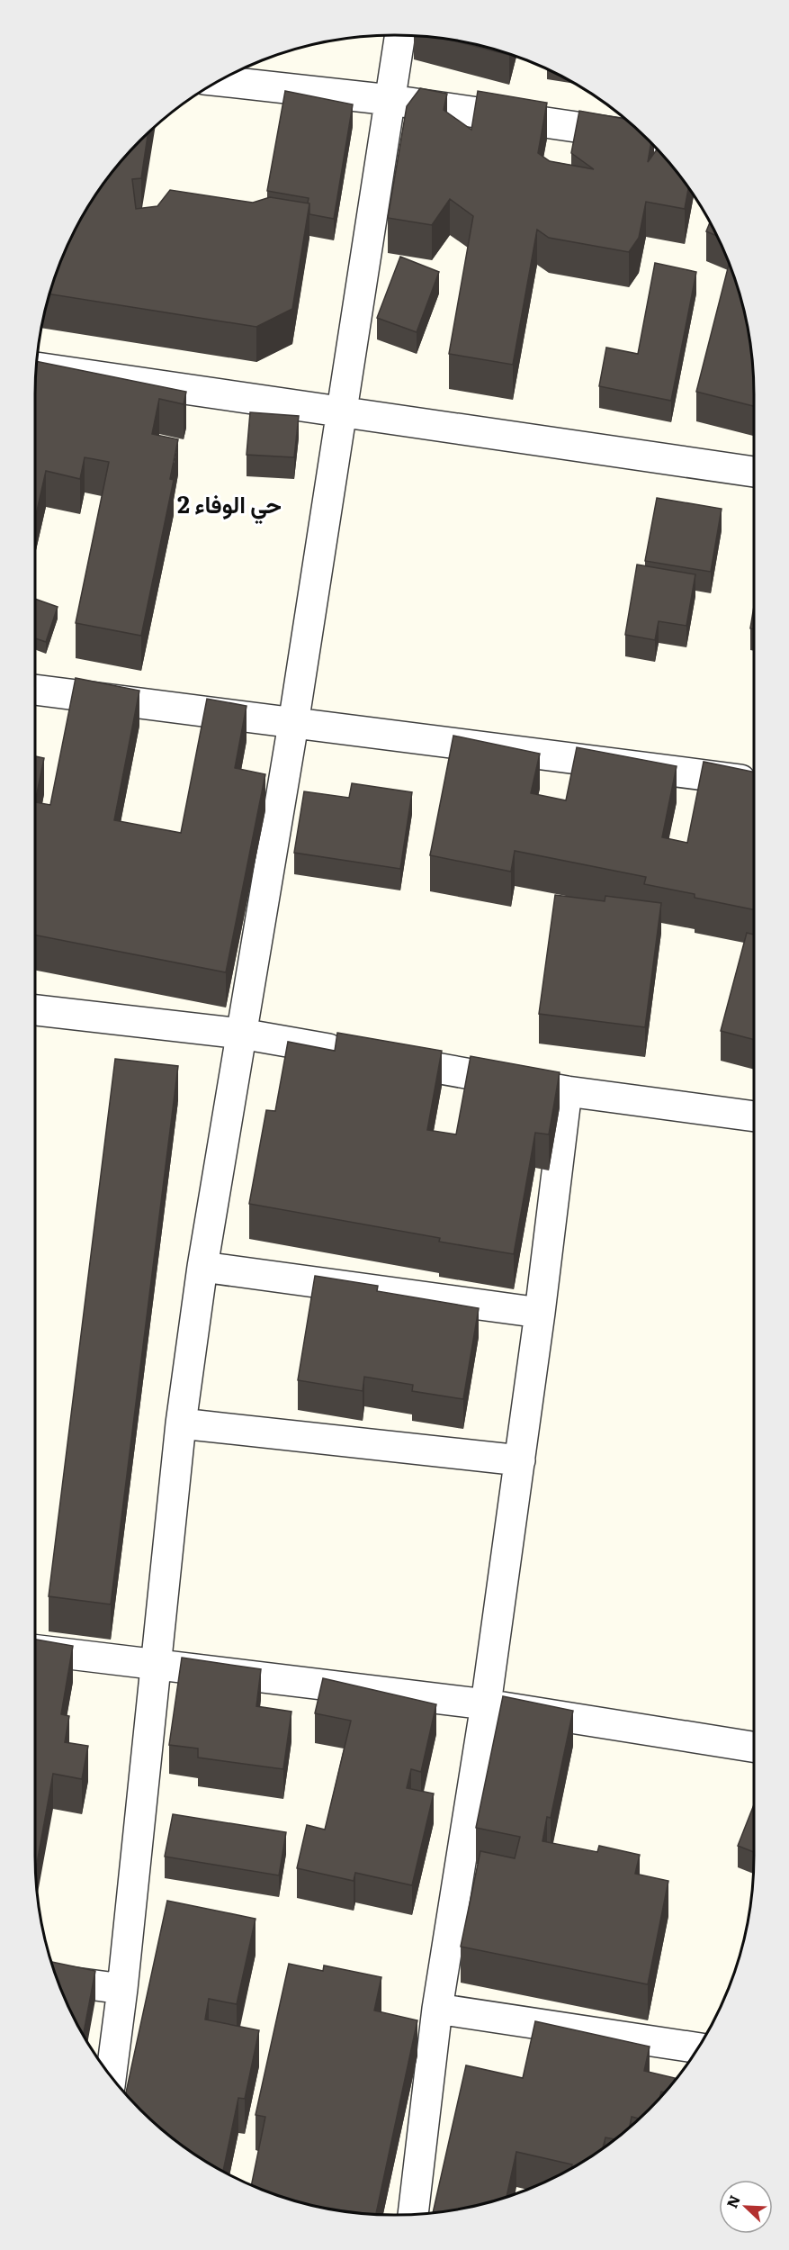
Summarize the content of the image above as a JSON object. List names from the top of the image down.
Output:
{
  "districts": ["حي الوفاء 2"],
  "north": "top left"
}
